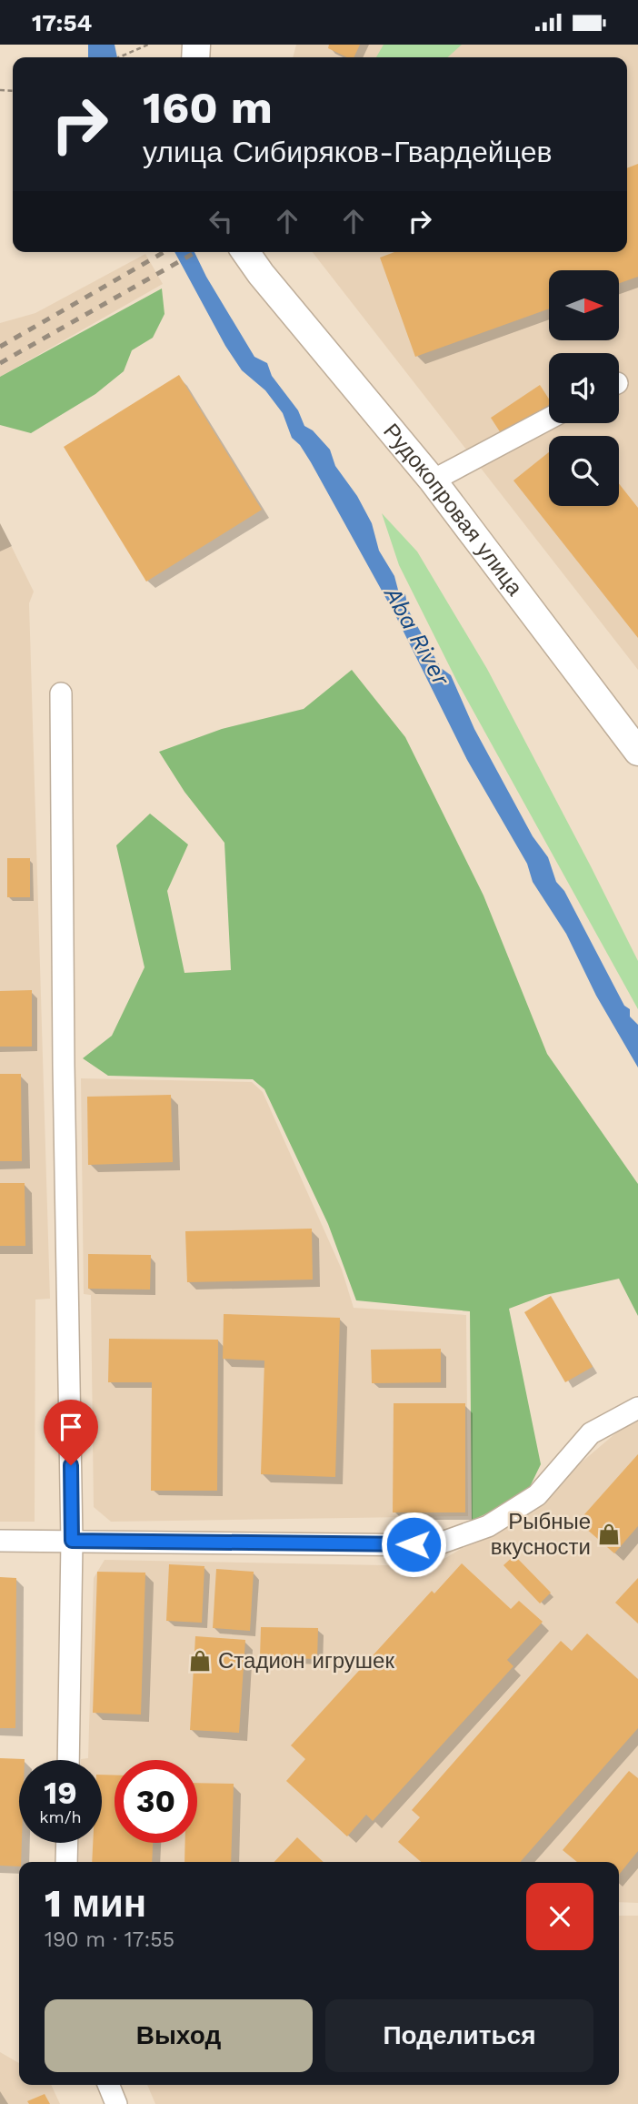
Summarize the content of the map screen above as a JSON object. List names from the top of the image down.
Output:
{
  "streets": {
    "main road": ["Рудокопровая улица"]
  },
  "water": ["Aba River"],
  "places": {
    "shop": ["Рыбные вкусности", "Стадион игрушек"]
  },
  "north": "right",
  "page": {
    "status": "17:54",
    "turn": ["160 m", "улица Сибиряков-Гвардейцев"],
    "speed": "19 km/h",
    "limit": "30",
    "heading": ["1 мин", "190 m · 17:55"],
    "buttons": ["Выход", "Поделиться"]
  }
}
